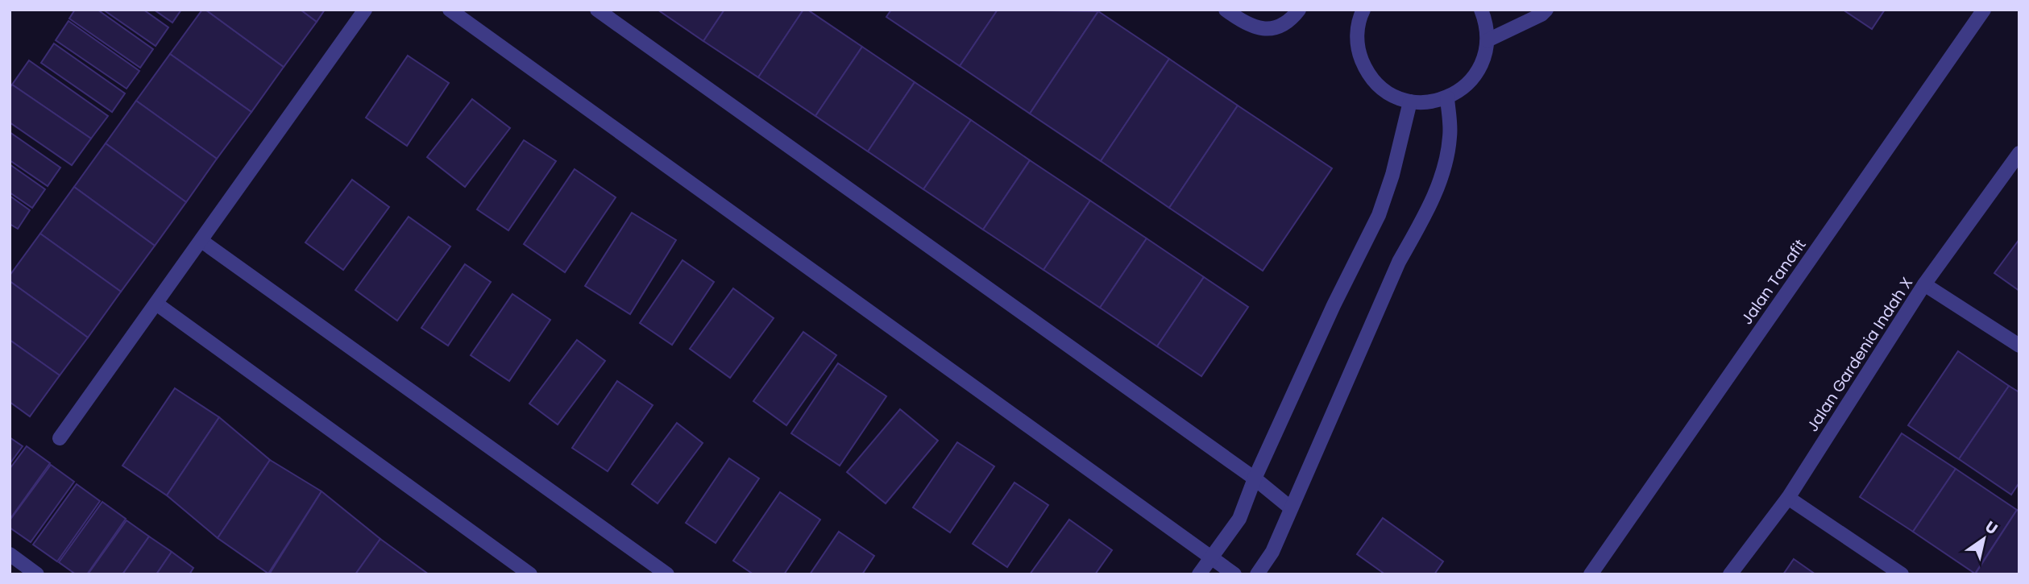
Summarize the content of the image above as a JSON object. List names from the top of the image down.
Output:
{
  "streets": {
    "street": ["Jalan Tanafit", "Jalan Gardenia Indah X"]
  },
  "north": "top right"
}
